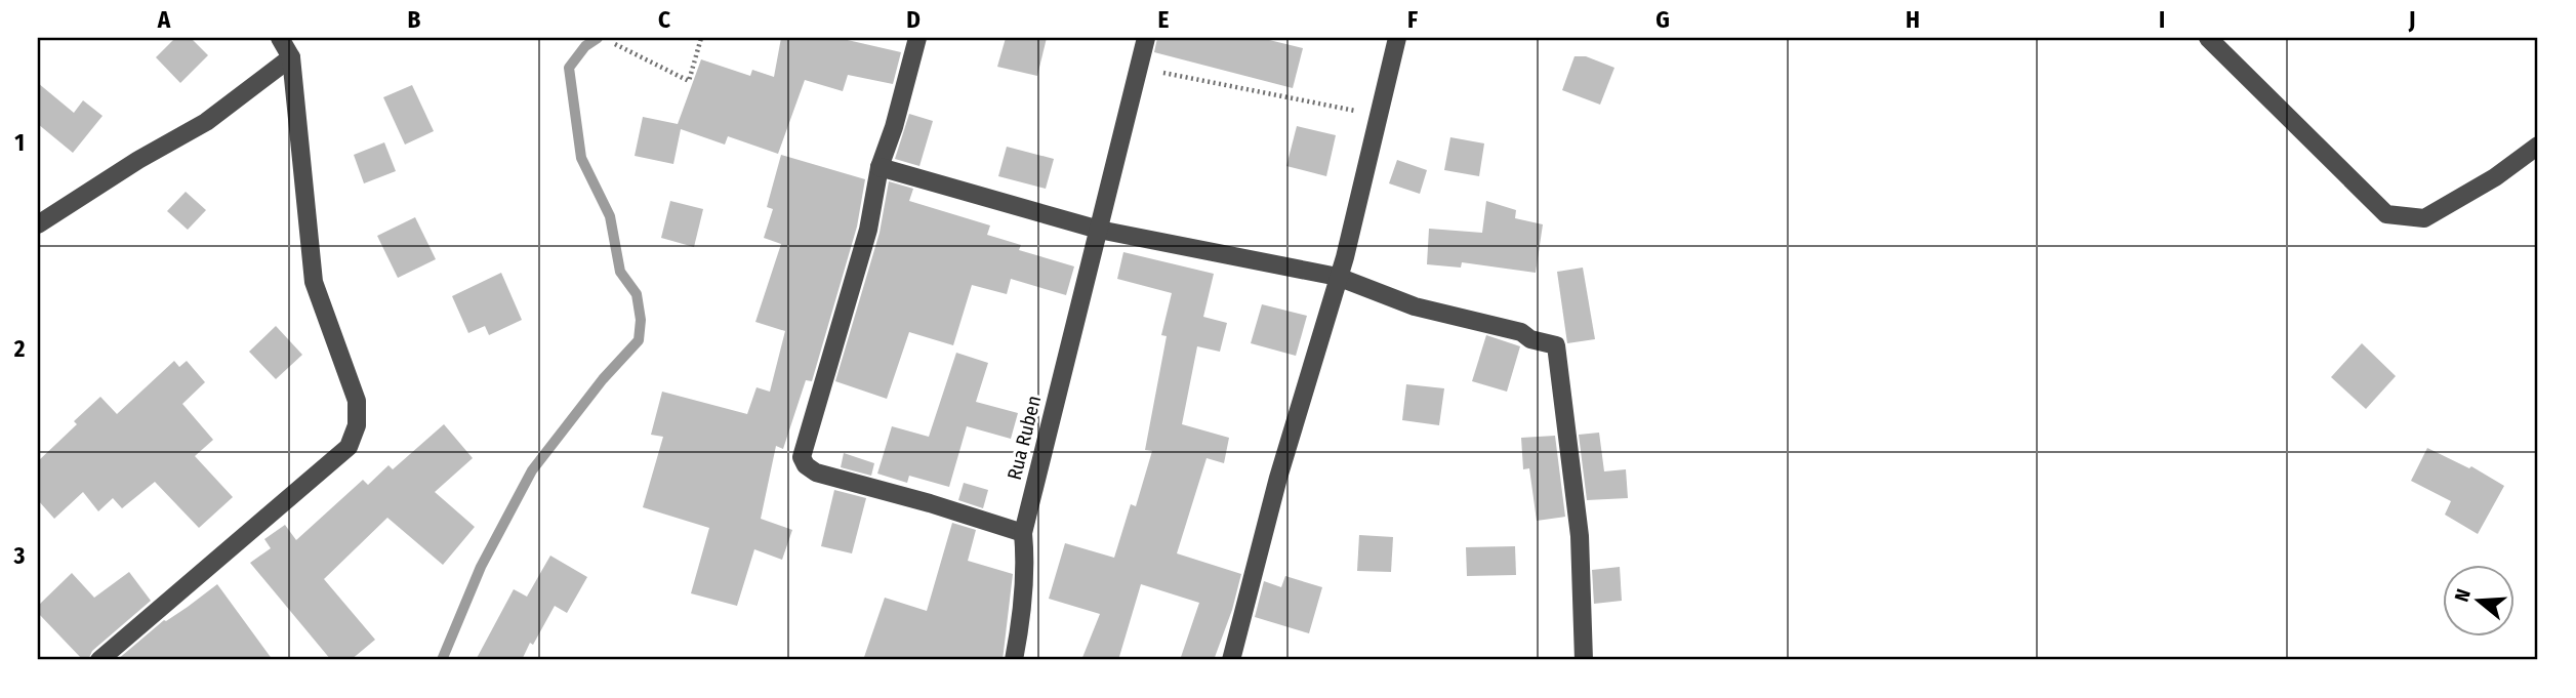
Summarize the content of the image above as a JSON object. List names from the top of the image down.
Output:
{
  "streets": {
    "street": ["Rua Ruben"]
  },
  "north": "left",
  "grid": {
    "columns": [
      "A",
      "B",
      "C",
      "D",
      "E",
      "F",
      "G",
      "H",
      "I",
      "J"
    ],
    "rows": ["1", "2", "3"]
  }
}
